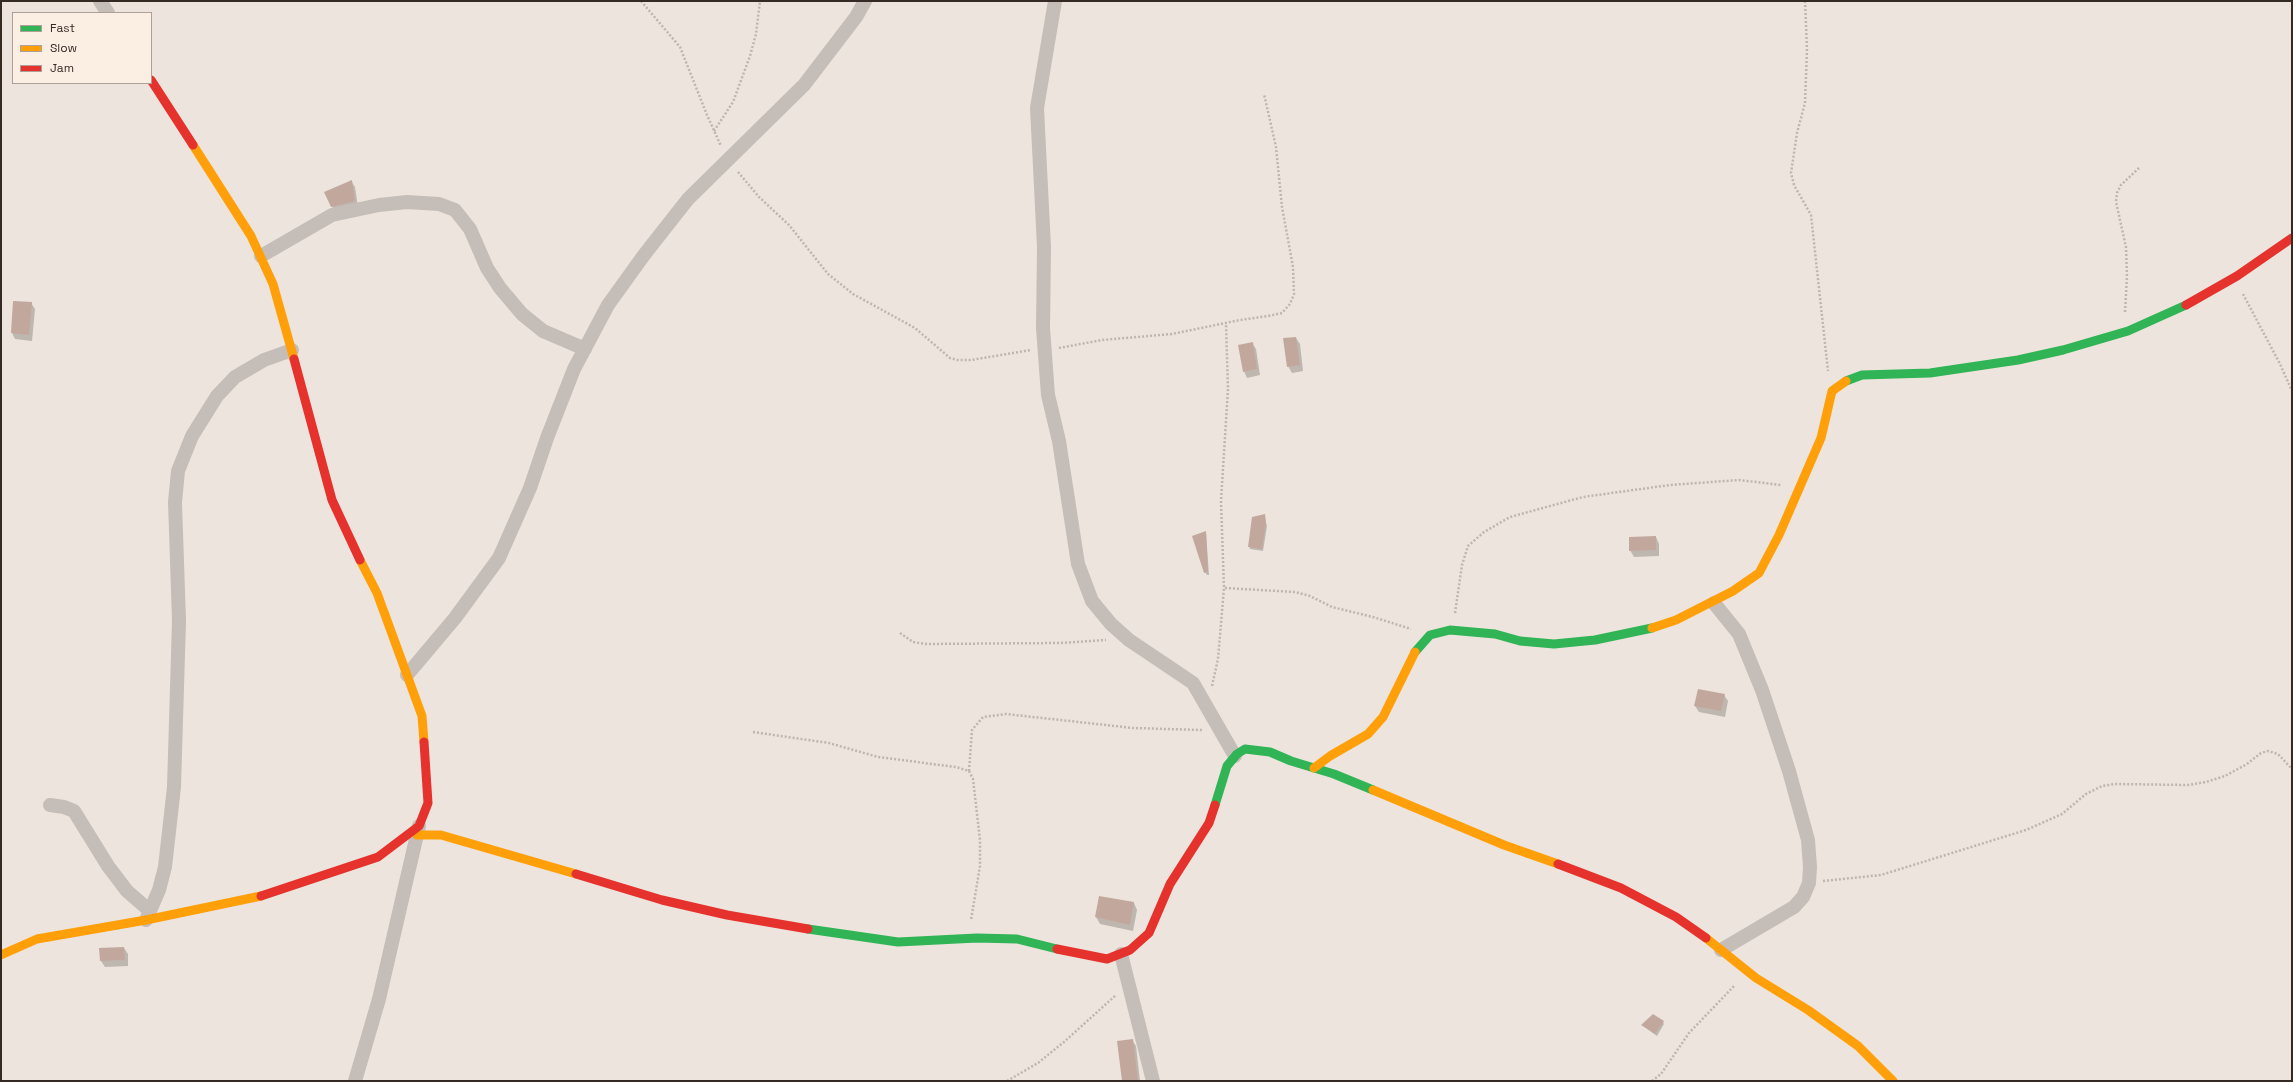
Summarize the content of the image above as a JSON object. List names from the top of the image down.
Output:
{
  "legend": ["Fast", "Slow", "Jam"]
}
